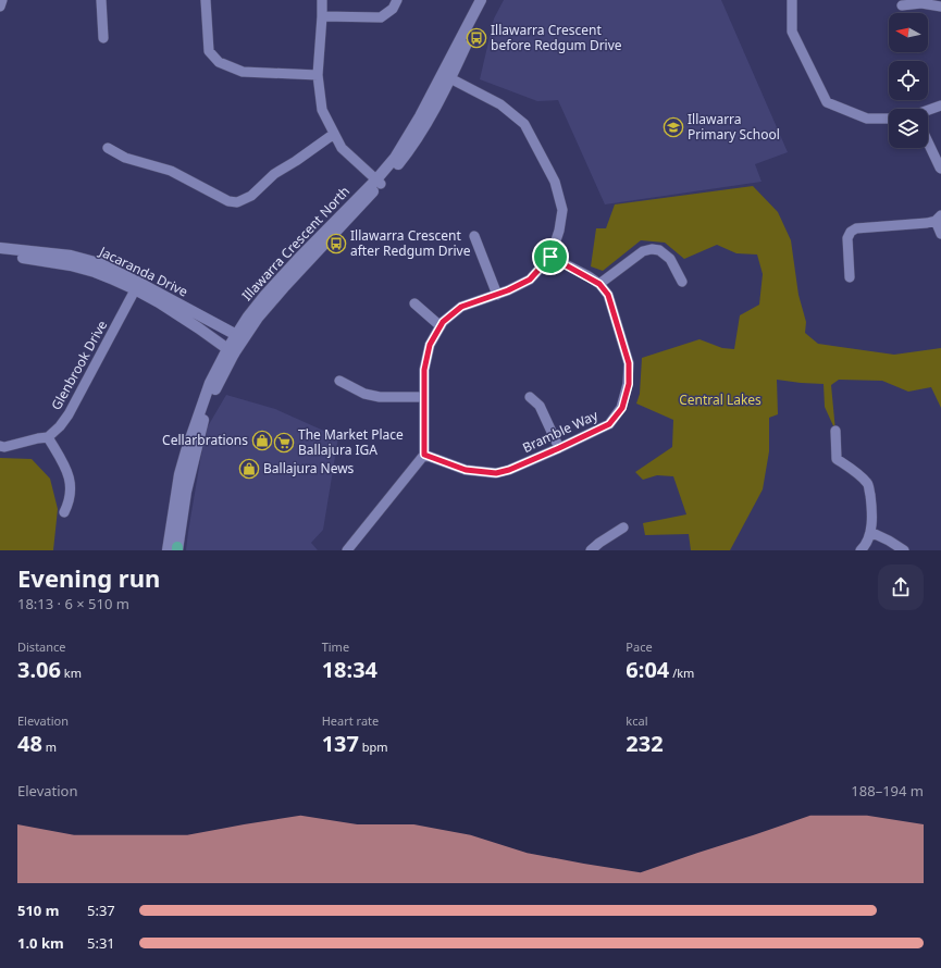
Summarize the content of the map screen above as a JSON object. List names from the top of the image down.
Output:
{
  "streets": {
    "main road": ["Illawarra Crescent North", "Jacaranda Drive"],
    "street": ["Glenbrook Drive", "Bramble Way"]
  },
  "crossings": [
    ["Illawarra Crescent North", "Jacaranda Drive"],
    ["Jacaranda Drive", "Glenbrook Drive"]
  ],
  "parks": ["Central Lakes"],
  "places": {
    "bus stop": ["Illawarra Crescent before Redgum Drive", "Illawarra Crescent after Redgum Drive"],
    "school or university": ["Illawarra Primary School"],
    "shop": ["Cellarbrations", "Ballajura News"],
    "supermarket": ["The Market Place Ballajura IGA"]
  },
  "north": "left",
  "page": {
    "heading": ["Evening run", "18:13 · 6 × 510 m"],
    "stats": [
      ["Distance", "3.06 km"],
      ["Time", "18:34"],
      ["Pace", "6:04 /km"],
      ["Elevation", "48 m"],
      ["Heart rate", "137 bpm"],
      ["kcal", "232"]
    ],
    "chart": ["Elevation", "188–194 m"],
    "list": [
      {
        "name": "510 m",
        "note": "5:37"
      },
      {
        "name": "1.0 km",
        "note": "5:31"
      }
    ]
  }
}
